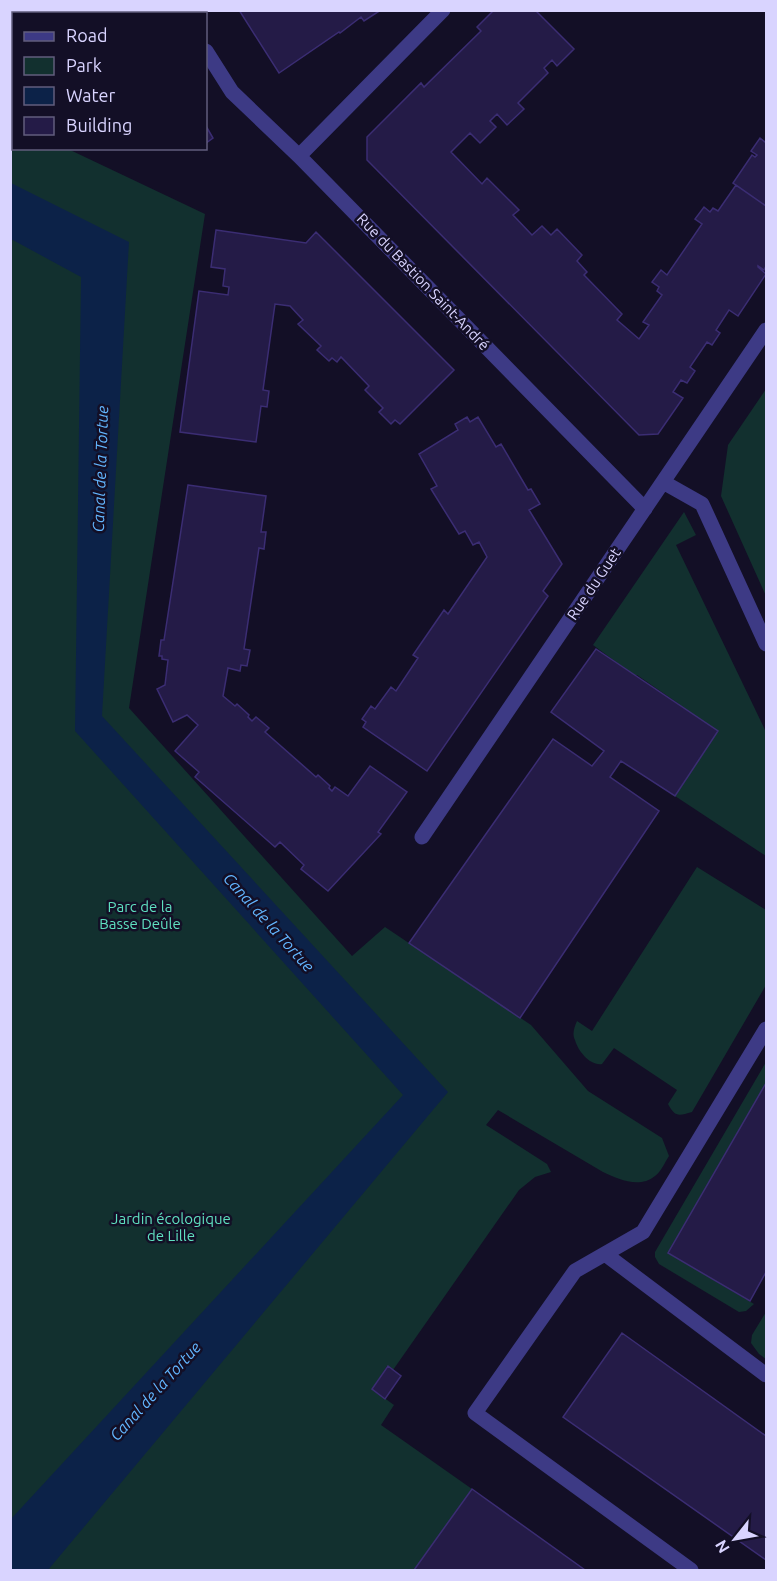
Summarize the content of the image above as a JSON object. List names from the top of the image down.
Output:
{
  "streets": {
    "street": ["Rue du Bastion Saint-André", "Rue du Guet"]
  },
  "crossings": [
    ["Rue du Bastion Saint-André", "Rue du Guet"]
  ],
  "water": ["Canal de la Tortue"],
  "parks": ["Parc de la Basse Deûle", "Jardin écologique de Lille"],
  "legend": [
    "Road",
    "Park",
    "Water",
    "Building"
  ],
  "north": "bottom left"
}
